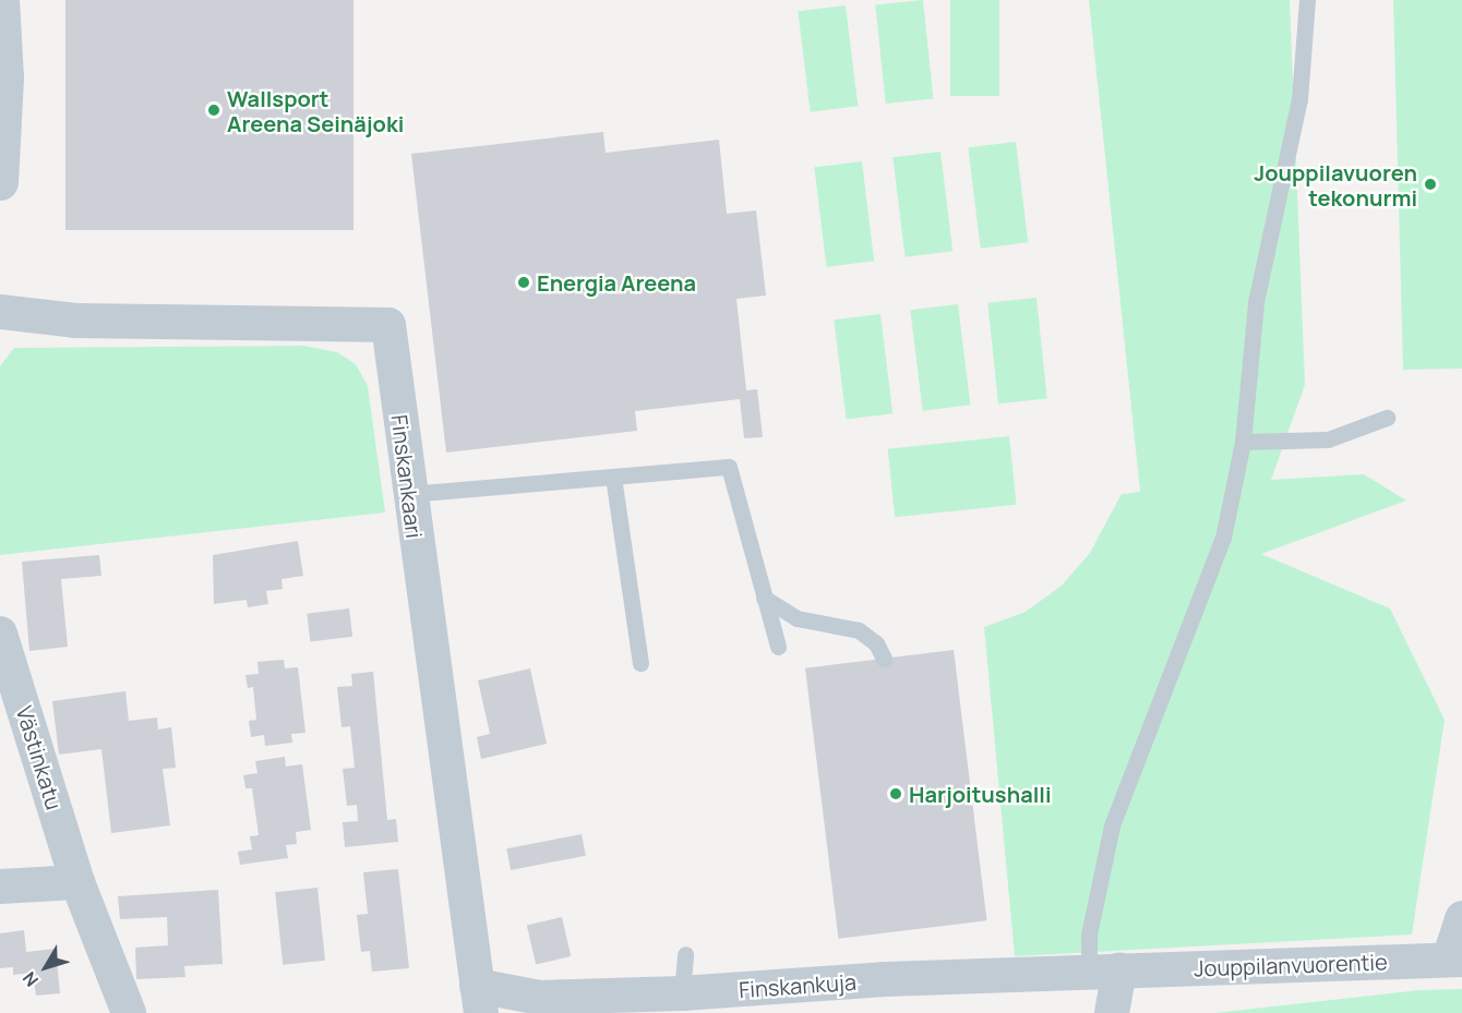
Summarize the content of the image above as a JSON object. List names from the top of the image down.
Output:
{
  "streets": {
    "street": [
      "Finskankaari",
      "Västinkatu",
      "Jouppilanvuorentie",
      "Finskankuja"
    ]
  },
  "crossings": [
    ["Finskankaari", "Finskankuja"],
    ["Jouppilanvuorentie", "Finskankuja"]
  ],
  "places": [
    "Wallsport Areena Seinäjoki",
    "Jouppilavuoren tekonurmi",
    "Energia Areena",
    "Harjoitushalli"
  ],
  "north": "bottom left"
}
